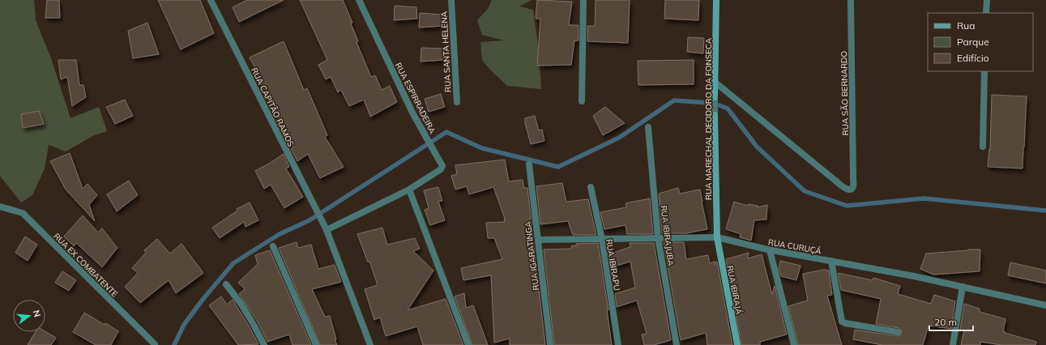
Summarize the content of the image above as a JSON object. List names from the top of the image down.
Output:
{
  "streets": {
    "street": [
      "RUA SANTA HELENA",
      "RUA SÃO BERNARDO",
      "RUA ESPIRRADEIRA",
      "RUA CAPITÃO RAMOS",
      "RUA MARECHAL DEODORO DA FONSECA",
      "RUA IBIRAJUBA",
      "RUA CURUÇÁ",
      "RUA IGARATINGA",
      "RUA EX COMBATENTE",
      "RUA IBIRAPU",
      "RUA IBIRAJÁ"
    ]
  },
  "crossings": [
    ["RUA SÃO BERNARDO", "RUA MARECHAL DEODORO DA FONSECA"],
    ["RUA ESPIRRADEIRA", "RUA CAPITÃO RAMOS"],
    ["RUA MARECHAL DEODORO DA FONSECA", "RUA CURUÇÁ"],
    ["RUA MARECHAL DEODORO DA FONSECA", "RUA IBIRAJÁ"],
    ["RUA IBIRAJUBA", "RUA CURUÇÁ"],
    ["RUA CURUÇÁ", "RUA IGARATINGA"],
    ["RUA CURUÇÁ", "RUA IBIRAPU"],
    ["RUA CURUÇÁ", "RUA IBIRAJÁ"]
  ],
  "legend": ["Rua", "Parque", "Edifício"],
  "scale_bar": "20 m",
  "north": "right"
}
